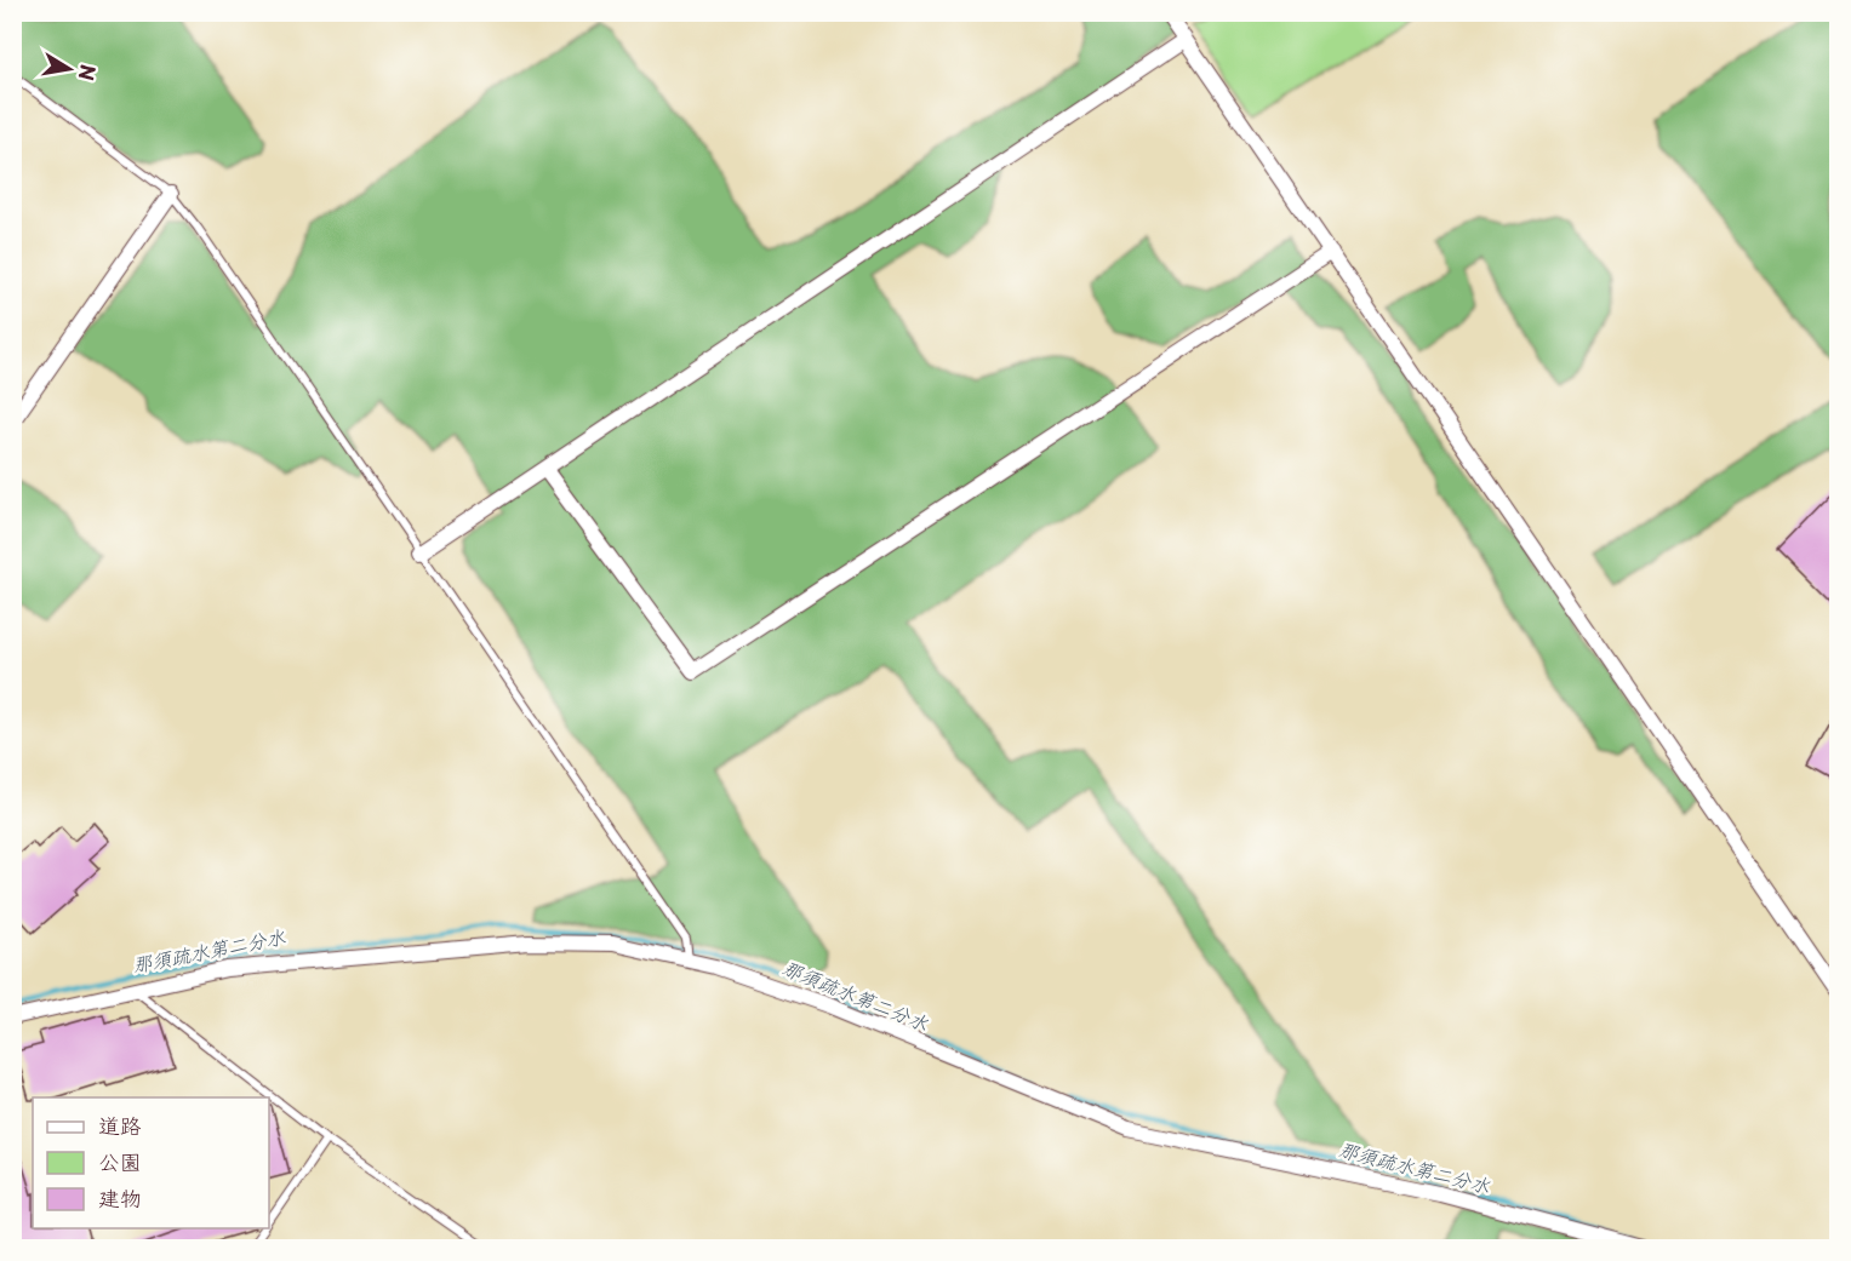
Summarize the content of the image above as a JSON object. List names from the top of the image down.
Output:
{
  "water": ["那須疏水第二分水"],
  "legend": ["道路", "公園", "建物"],
  "north": "right"
}
